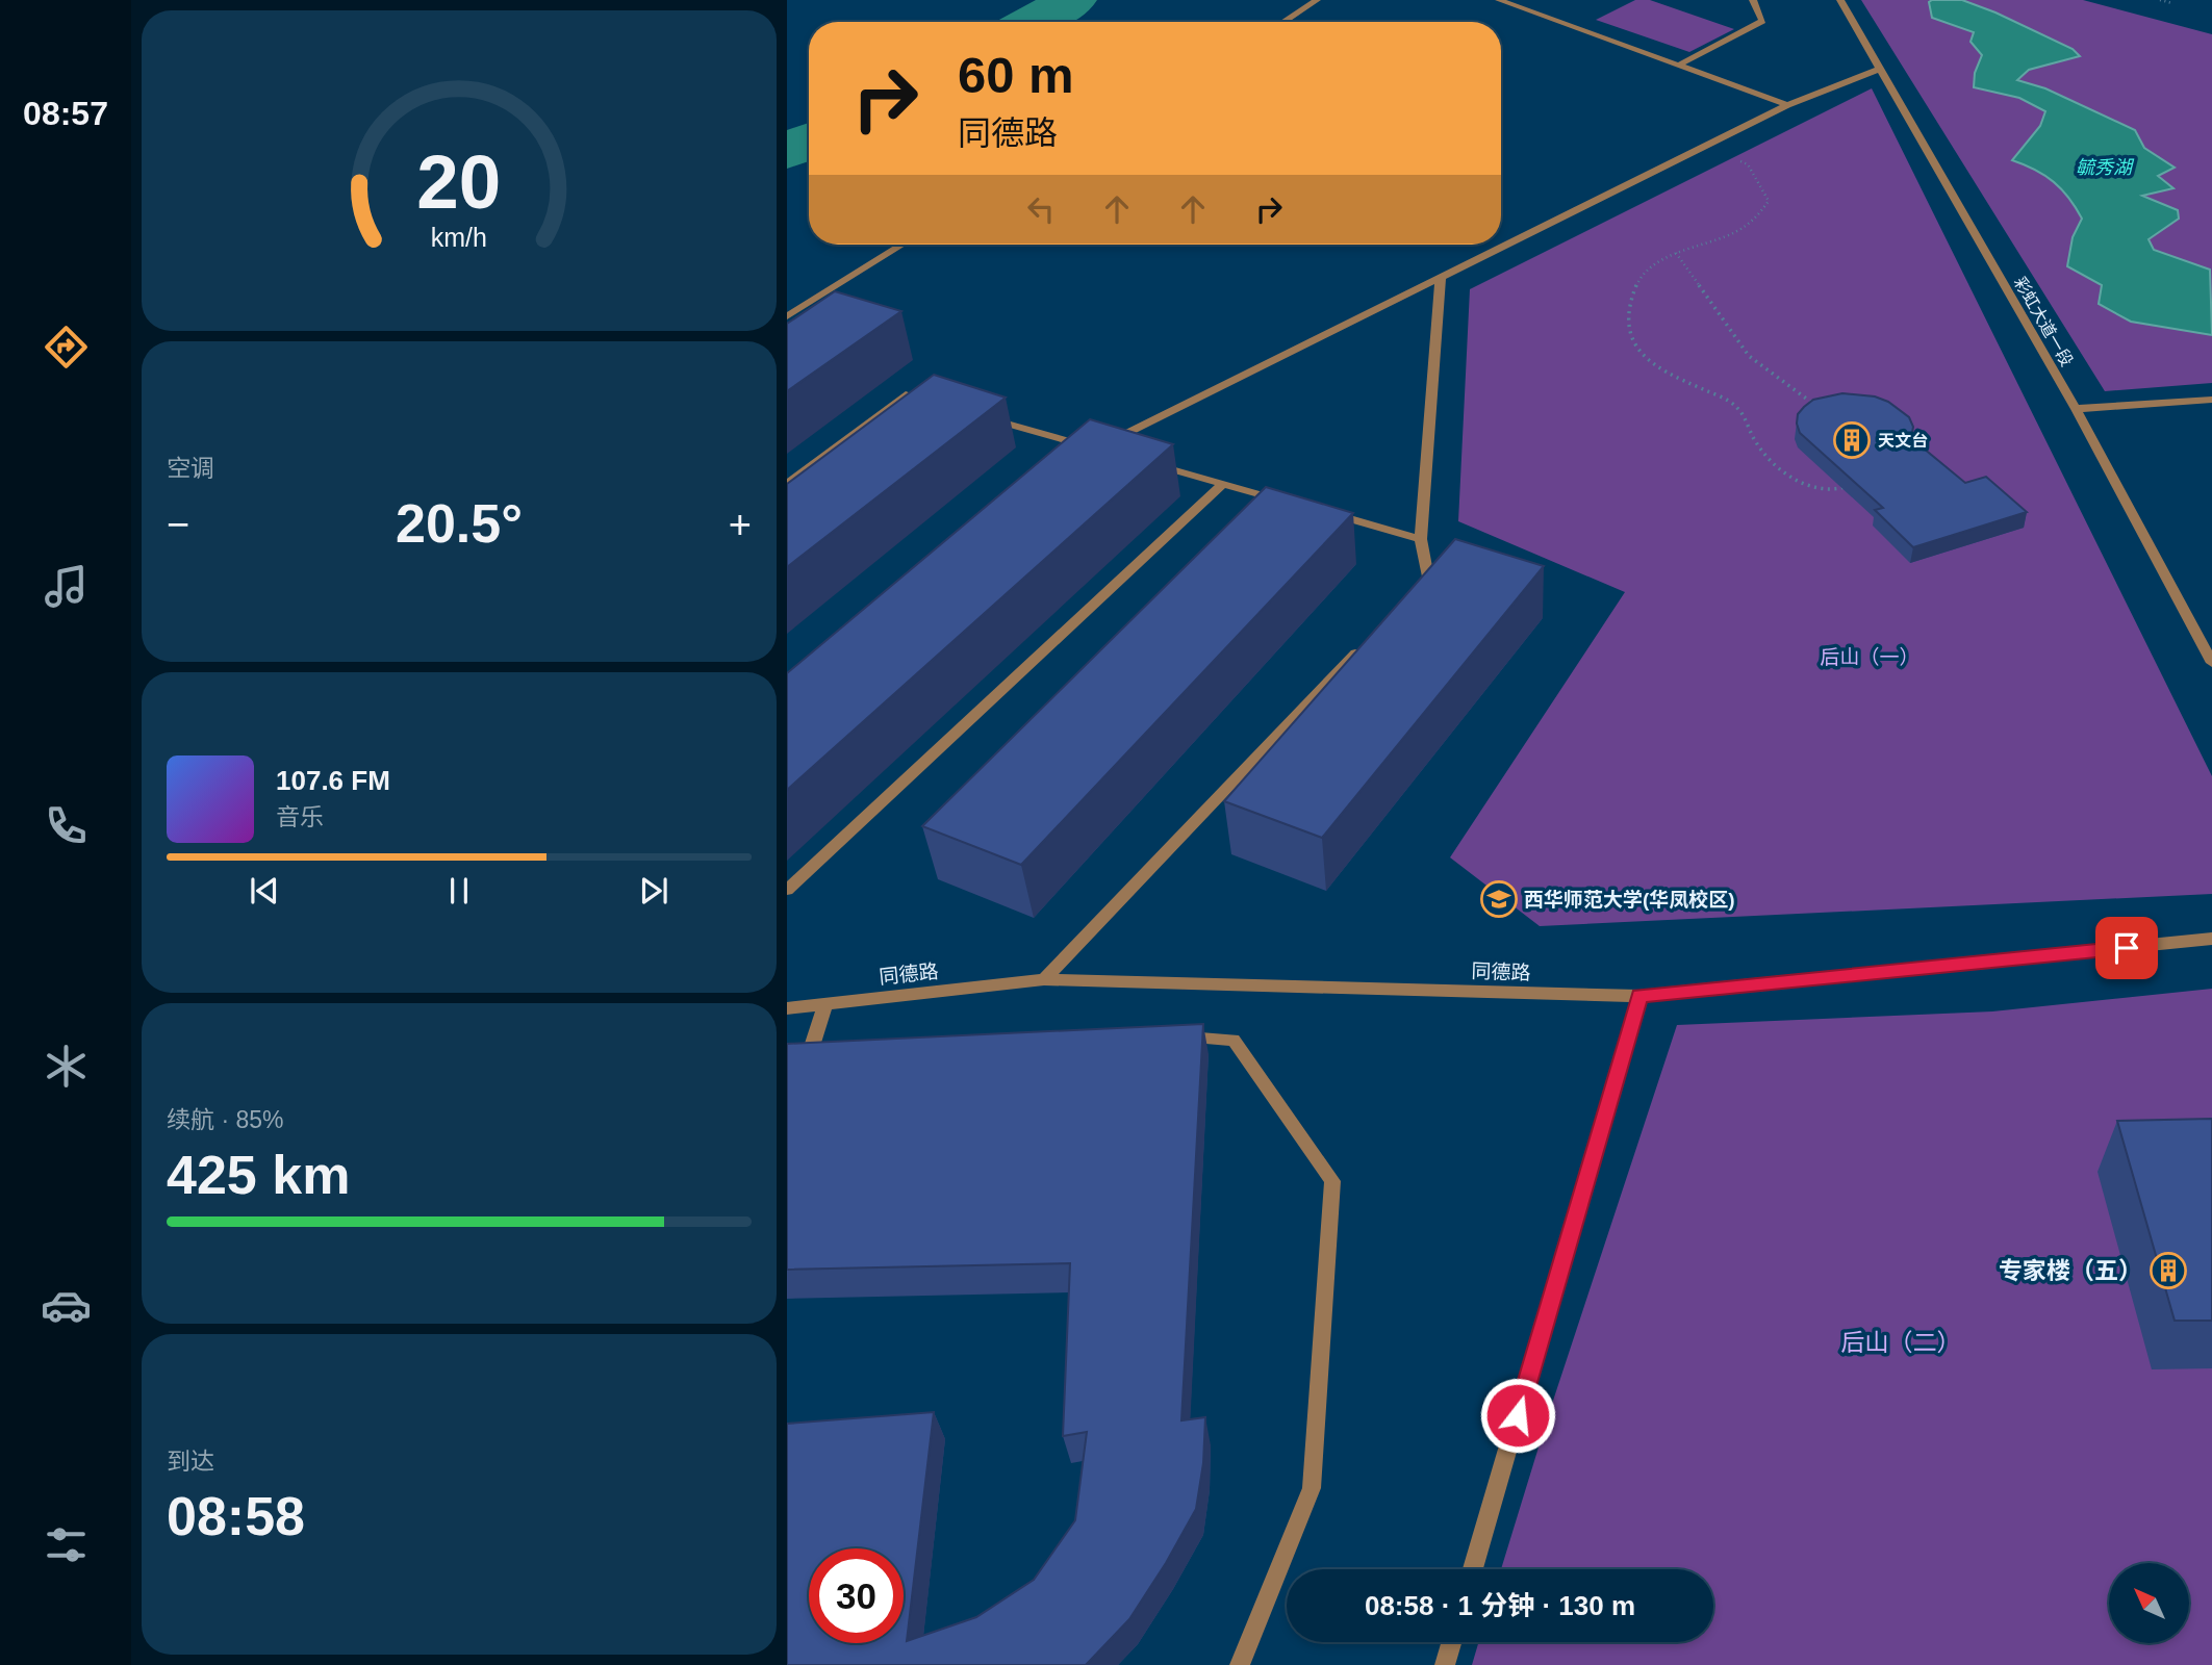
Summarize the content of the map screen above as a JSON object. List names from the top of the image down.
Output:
{
  "streets": {
    "street": ["彩虹大道一段", "同德路"]
  },
  "water": ["毓秀湖"],
  "parks": ["后山（一）", "后山（二）"],
  "places": {
    "building": ["天文台", "专家楼（五）"],
    "school or university": ["西华师范大学(华凤校区)"]
  },
  "north": "top left",
  "page": {
    "tabs": "08:57",
    "turn": ["60 m", "同德路"],
    "tile": [
      "空调",
      ["续航 · 85%", "425 km"],
      ["到达", "08:58"]
    ],
    "heat": ["−", "20.5°", "+"],
    "song": ["107.6 FM", "音乐"],
    "limit": "30",
    "trip": "08:58 · 1 分钟 · 130 m",
    "gauge": ["20", "km/h"]
  }
}
